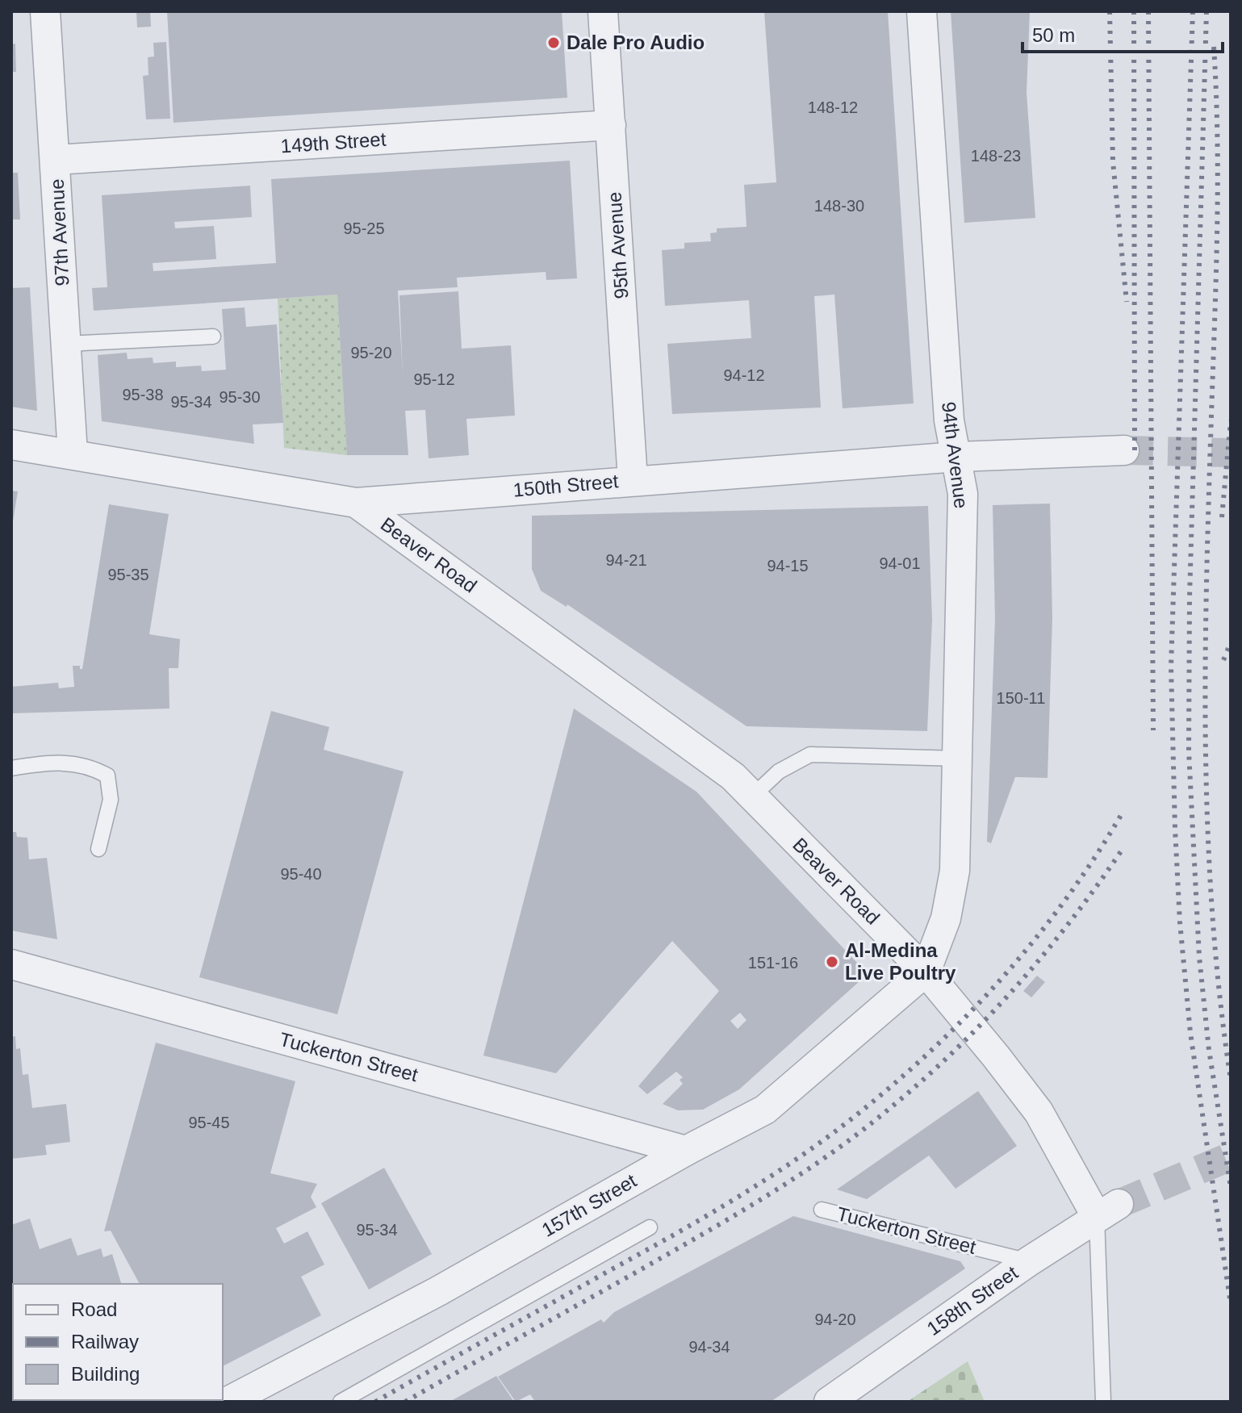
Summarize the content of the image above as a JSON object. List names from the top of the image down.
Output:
{
  "streets": {
    "street": [
      "149th Street",
      "97th Avenue",
      "95th Avenue",
      "94th Avenue",
      "150th Street",
      "Beaver Road",
      "Tuckerton Street",
      "157th Street",
      "158th Street"
    ]
  },
  "crossings": [
    ["149th Street", "97th Avenue"],
    ["149th Street", "95th Avenue"],
    ["97th Avenue", "150th Street"],
    ["95th Avenue", "150th Street"],
    ["94th Avenue", "150th Street"],
    ["94th Avenue", "Beaver Road"],
    ["94th Avenue", "157th Street"],
    ["150th Street", "Beaver Road"],
    ["Beaver Road", "157th Street"],
    ["Beaver Road", "158th Street"],
    ["Tuckerton Street", "157th Street"],
    ["Tuckerton Street", "158th Street"]
  ],
  "places": ["Dale Pro Audio", "Al-Medina Live Poultry"],
  "house_numbers": [
    "148-12",
    "148-23",
    "148-30",
    "95-25",
    "95-20",
    "94-12",
    "95-12",
    "95-38",
    "95-30",
    "95-34",
    "94-21",
    "94-01",
    "94-15",
    "95-35",
    "150-11",
    "95-40",
    "151-16",
    "95-45",
    "95-34",
    "94-20",
    "94-34"
  ],
  "legend": ["Road", "Railway", "Building"],
  "scale_bar": "50 m"
}
